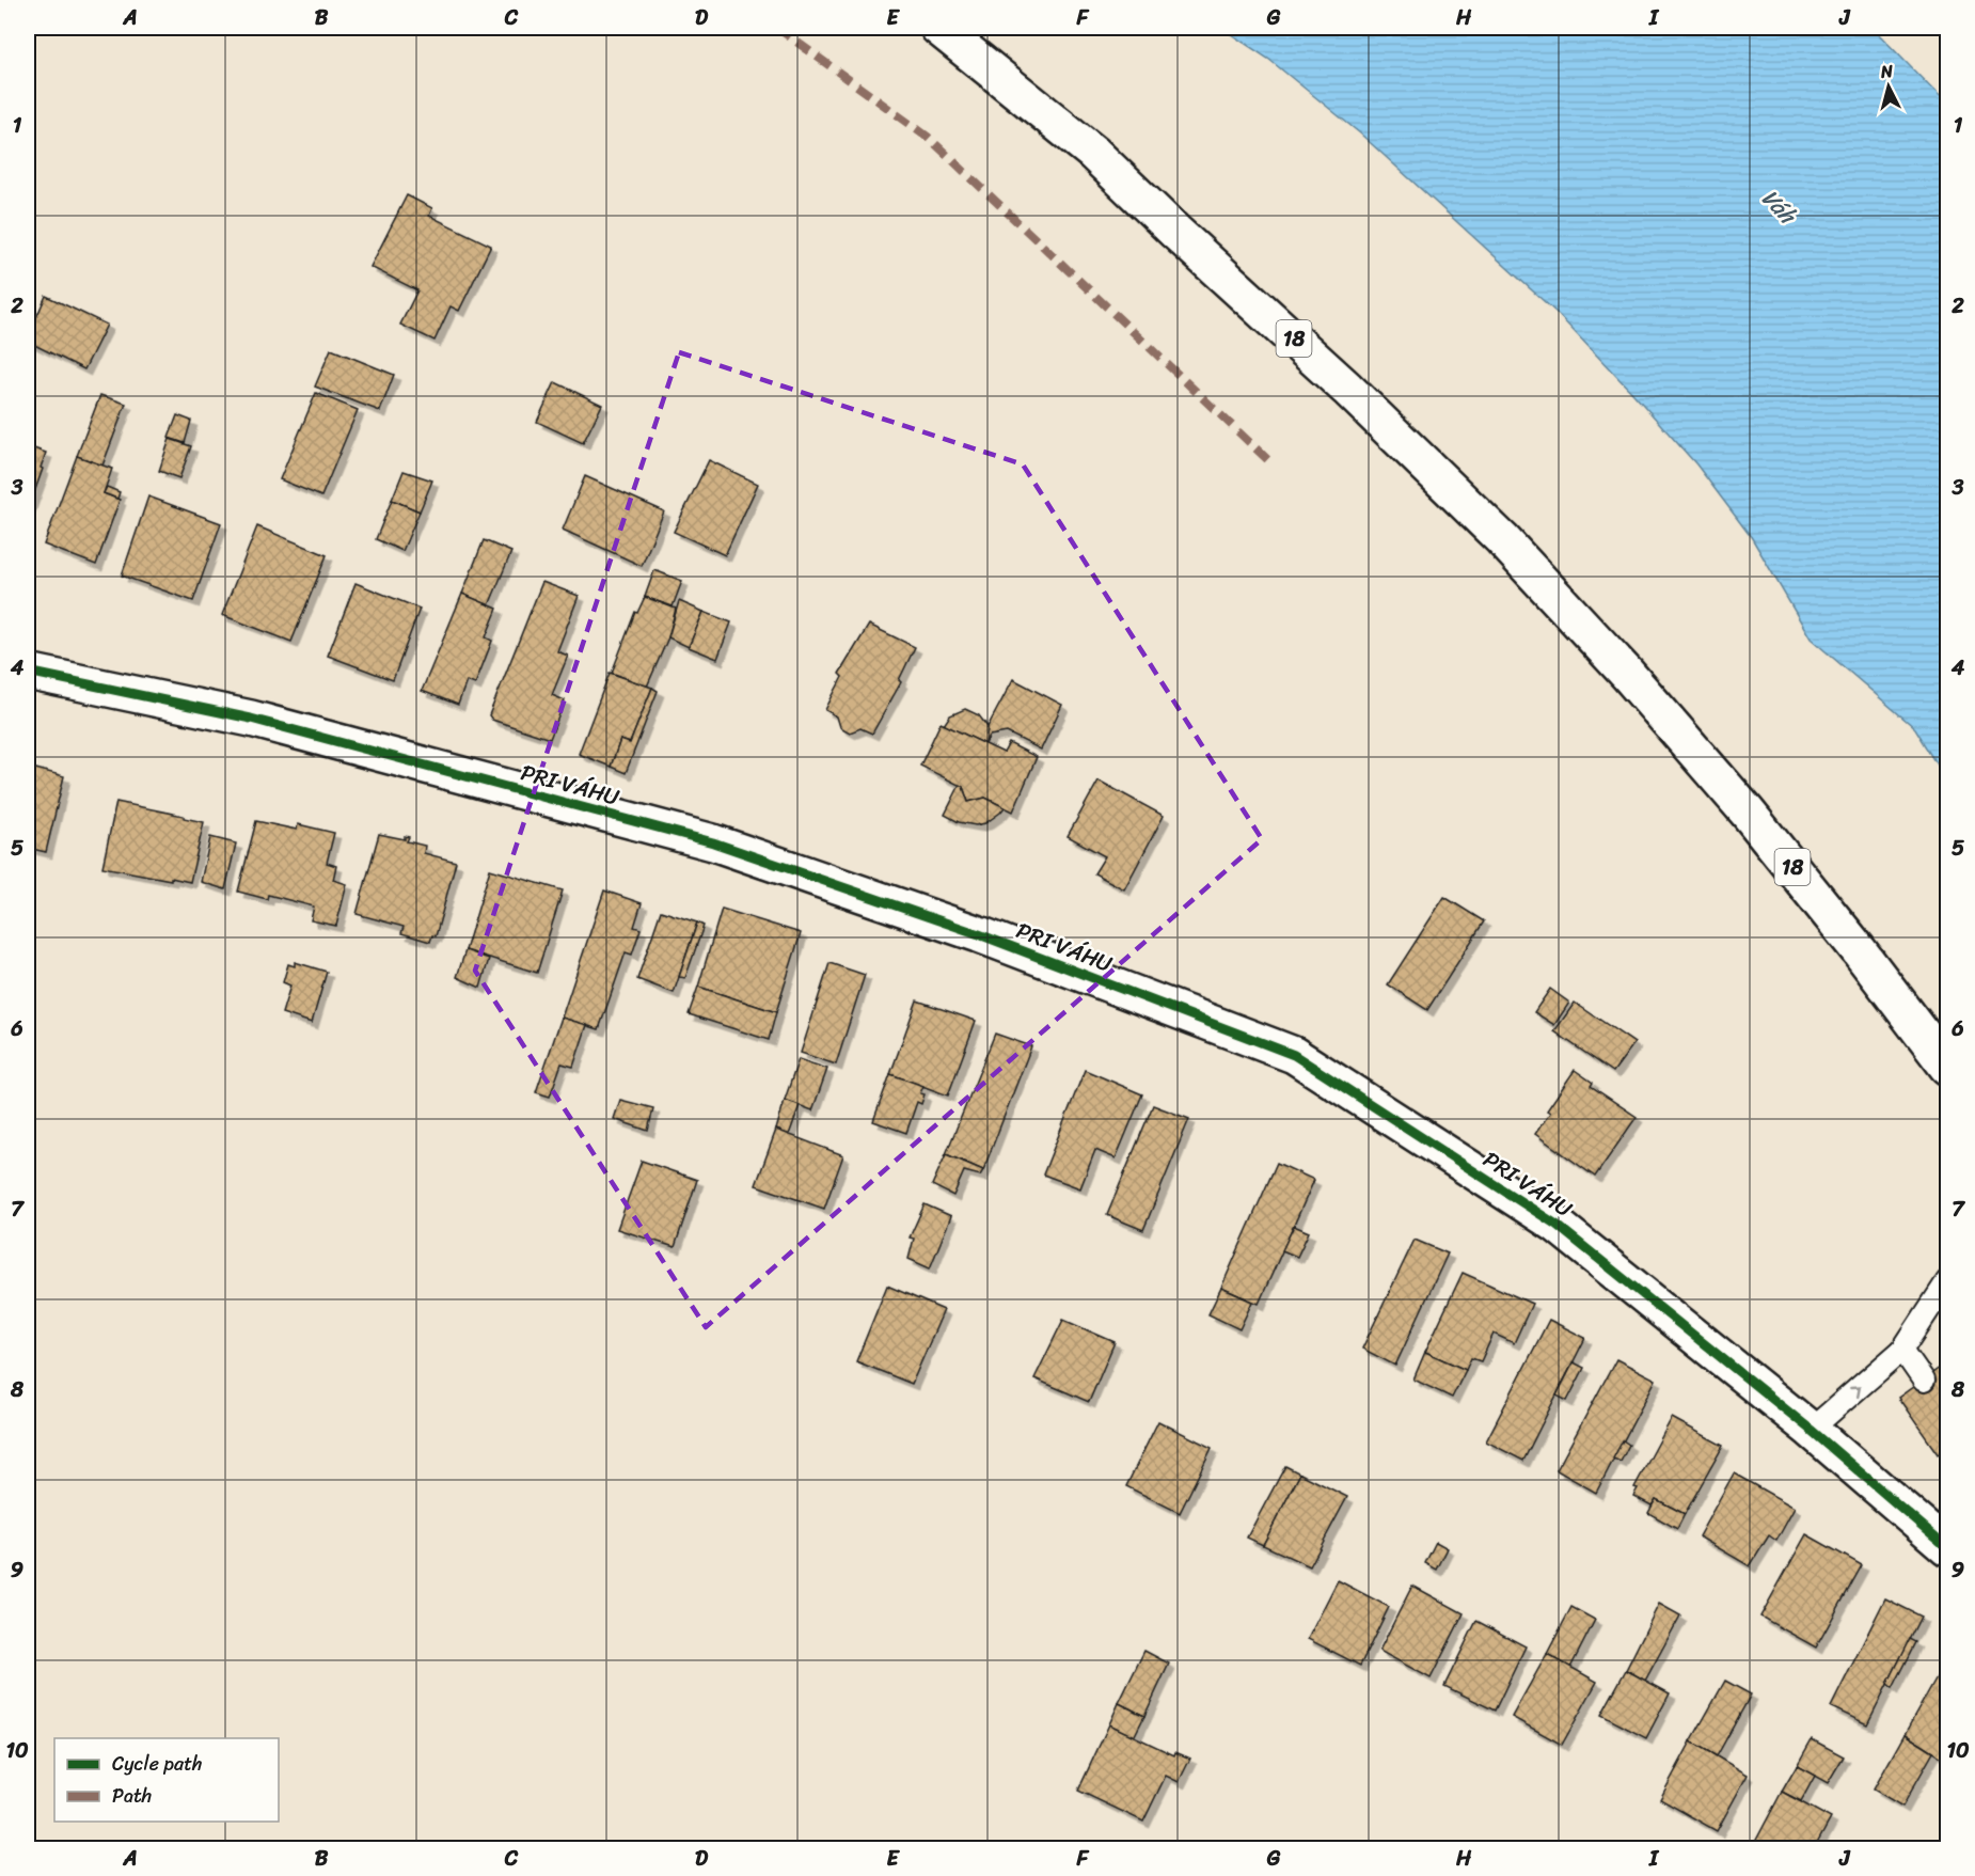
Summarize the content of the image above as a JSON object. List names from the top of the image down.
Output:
{
  "streets": {
    "street": ["18", "PRI VÁHU"]
  },
  "water": ["Váh"],
  "legend": ["Cycle path", "Path"],
  "north": "top",
  "grid": {
    "columns": [
      "A",
      "B",
      "C",
      "D",
      "E",
      "F",
      "G",
      "H",
      "I",
      "J"
    ],
    "rows": [
      "1",
      "2",
      "3",
      "4",
      "5",
      "6",
      "7",
      "8",
      "9",
      "10"
    ]
  }
}
